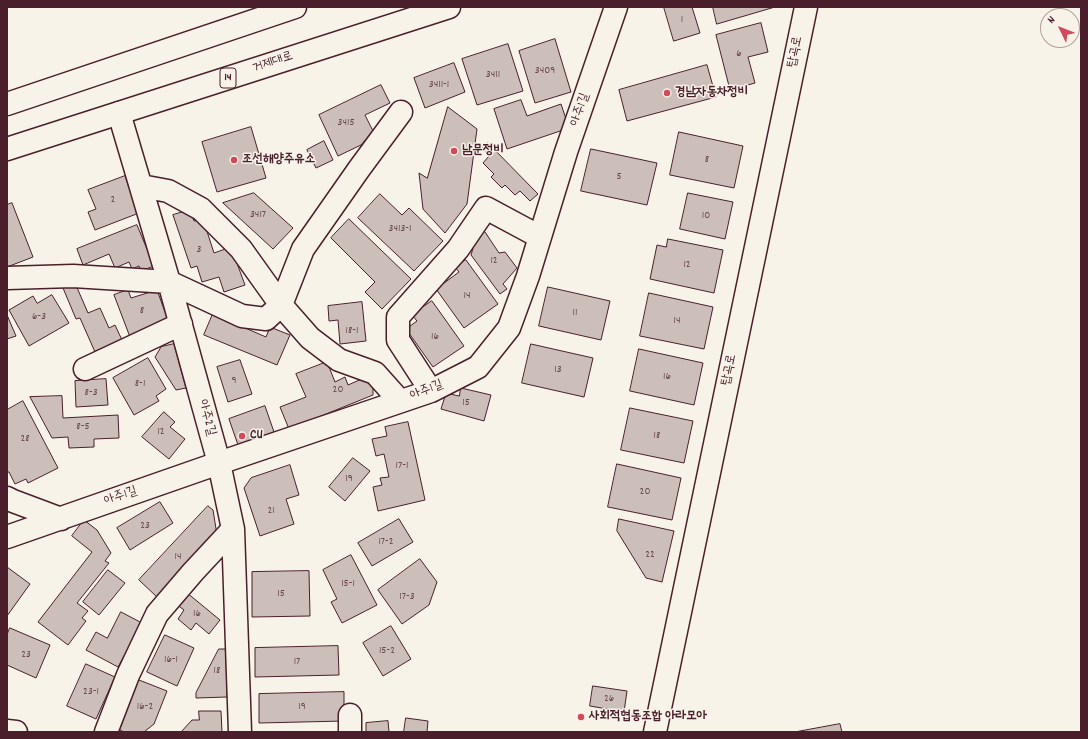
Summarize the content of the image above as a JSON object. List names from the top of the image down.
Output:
{
  "streets": {
    "main road": [
      "탑곡로",
      "거제대로",
      "14",
      "아주1길",
      "아주2길"
    ]
  },
  "crossings": [
    ["거제대로", "아주2길"],
    ["아주1길", "아주2길"]
  ],
  "places": [
    "경남자동차정비",
    "남문정비",
    "조선해양주유소",
    "CU",
    "사회적협동조합 아라모아"
  ],
  "house_numbers": [
    "1",
    "6",
    "3409",
    "3411",
    "3411-1",
    "3415",
    "8",
    "5",
    "2",
    "3417",
    "10",
    "3413-1",
    "3",
    "12",
    "12",
    "14",
    "8",
    "11",
    "6-3",
    "14",
    "18-1",
    "16",
    "13",
    "16",
    "9",
    "8-1",
    "20",
    "8-3",
    "15",
    "8-5",
    "12",
    "18",
    "28",
    "17-1",
    "19",
    "20",
    "21",
    "23",
    "17-2",
    "22",
    "14",
    "15-1",
    "15",
    "17-3",
    "16",
    "15-2",
    "23",
    "16-1",
    "17",
    "18",
    "23-1",
    "26",
    "16-2",
    "19"
  ],
  "north": "top left"
}
